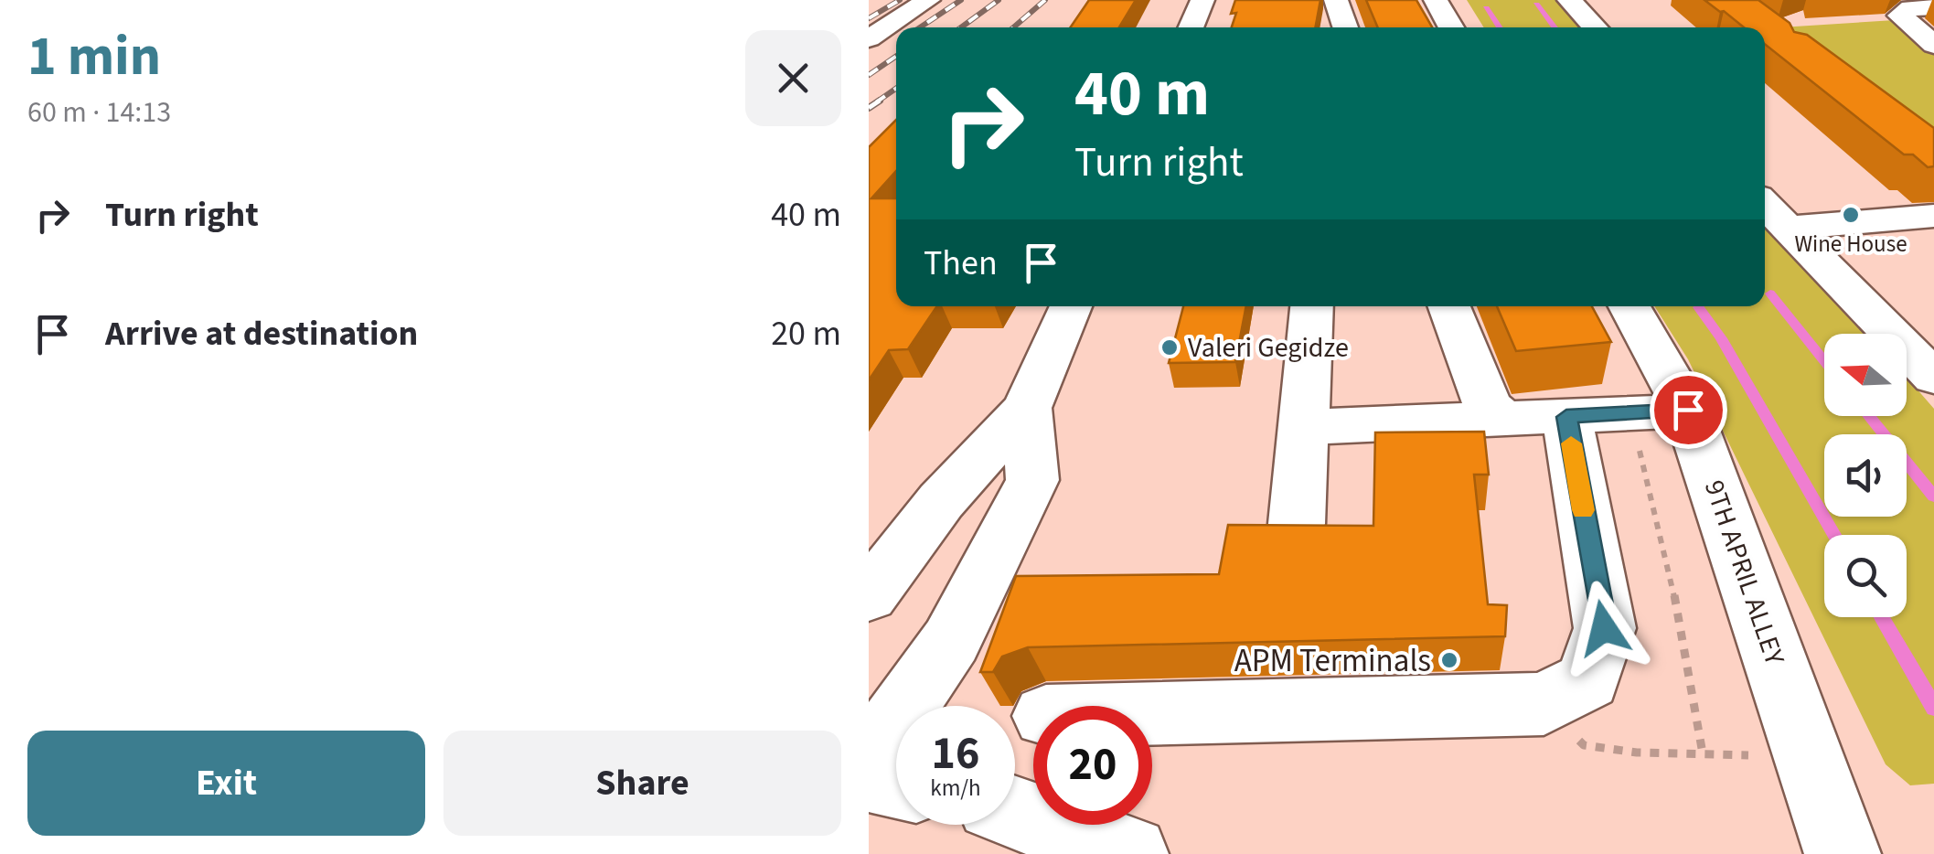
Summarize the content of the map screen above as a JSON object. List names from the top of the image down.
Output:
{
  "streets": {
    "street": ["9TH APRIL ALLEY"]
  },
  "places": ["Wine House", "Valeri Gegidze", "APM Terminals"],
  "north": "left",
  "page": {
    "heading": ["1 min", "60 m · 14:13"],
    "turn": ["40 m", "Turn right"],
    "list": [
      {
        "name": "Turn right",
        "value": "40 m"
      },
      {
        "name": "Arrive at destination",
        "value": "20 m"
      }
    ],
    "then": "Then",
    "speed": "16 km/h",
    "limit": "20",
    "buttons": ["Exit", "Share"]
  }
}
